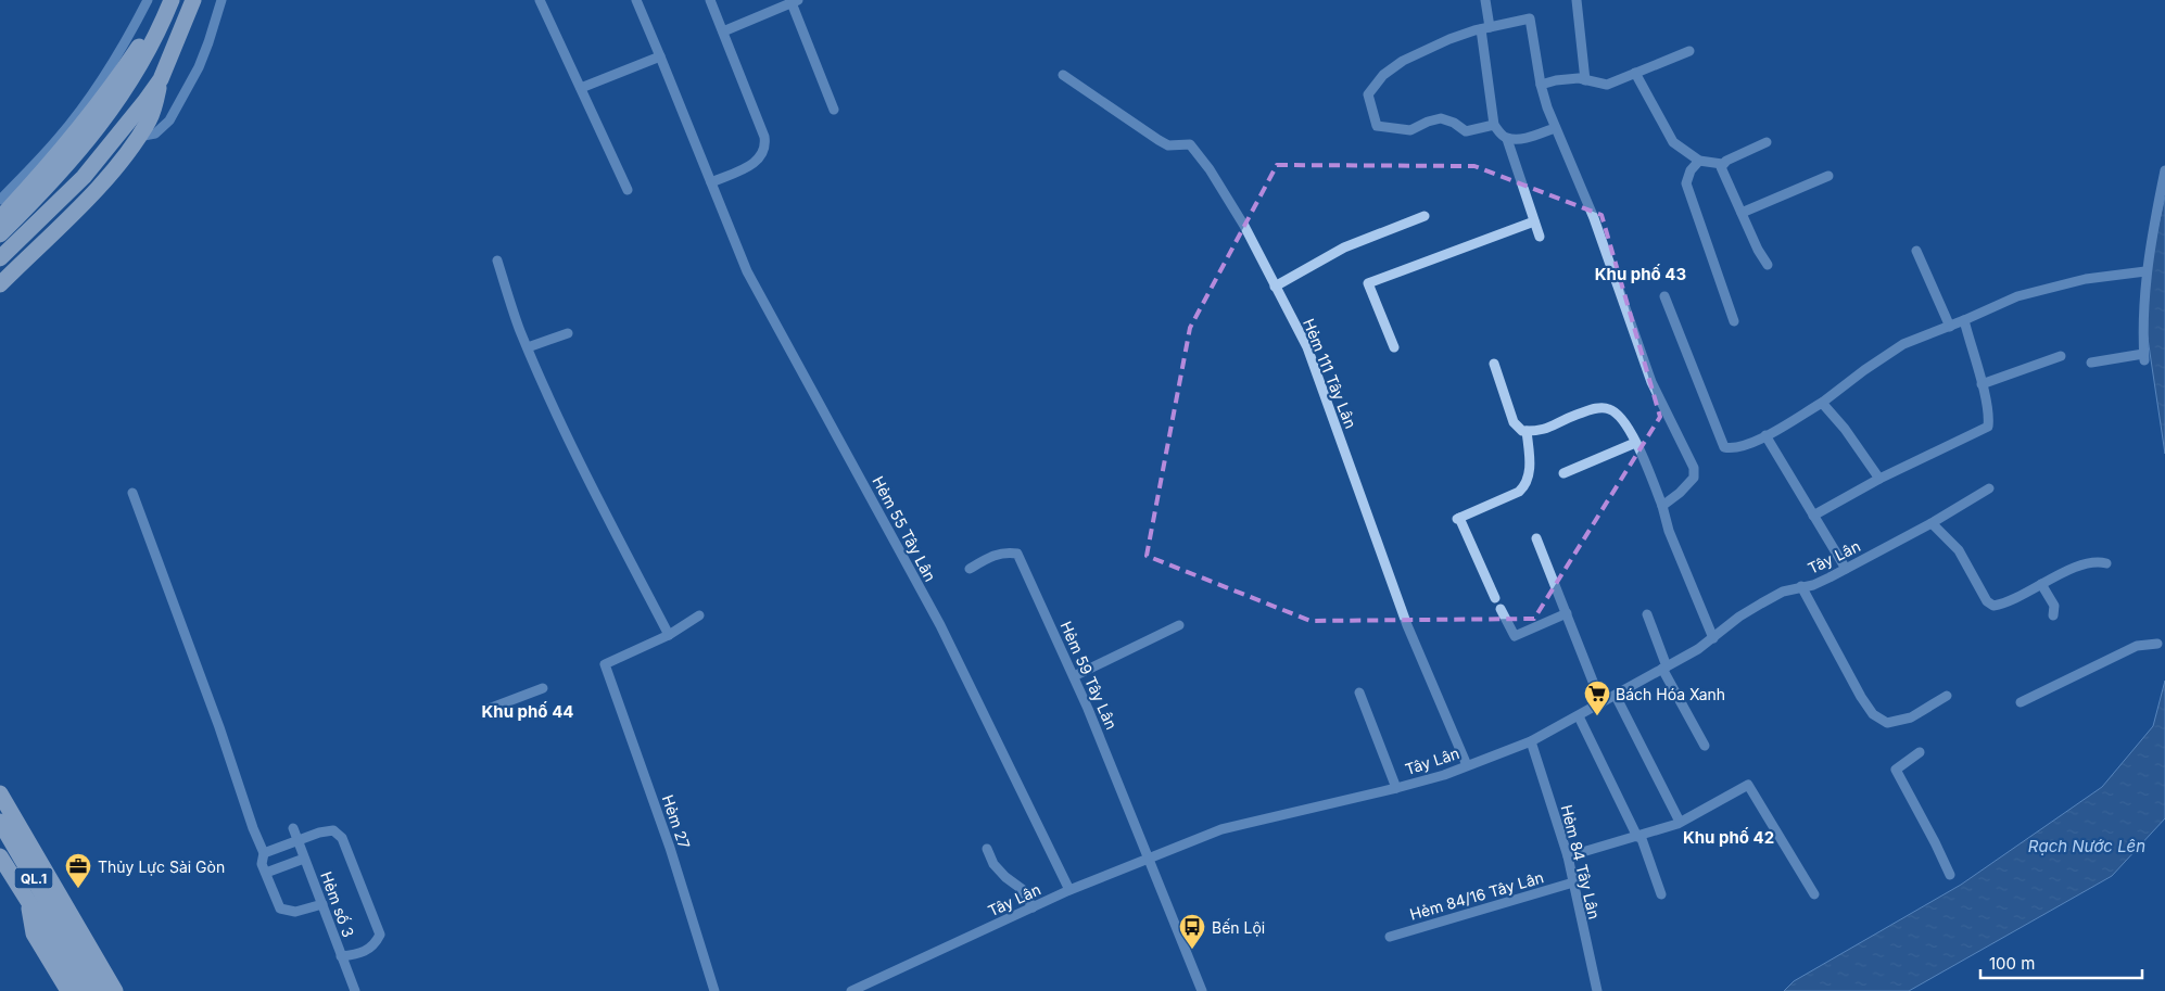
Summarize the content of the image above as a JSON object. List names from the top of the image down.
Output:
{
  "streets": {
    "highway": ["QL.1"],
    "street": [
      "Hẻm 111 Tây Lân",
      "Hẻm 55 Tây Lân",
      "Tây Lân",
      "Hẻm 59 Tây Lân",
      "Hẻm 27",
      "Hẻm 84 Tây Lân",
      "Hẻm 84/16 Tây Lân",
      "Hẻm số 3"
    ]
  },
  "crossings": [
    ["Hẻm 111 Tây Lân", "Tây Lân"],
    ["Hẻm 55 Tây Lân", "Tây Lân"],
    ["Tây Lân", "Hẻm 59 Tây Lân"],
    ["Tây Lân", "Hẻm 84 Tây Lân"],
    ["Hẻm 84 Tây Lân", "Hẻm 84/16 Tây Lân"]
  ],
  "districts": ["Khu phố 43", "Khu phố 44", "Khu phố 42"],
  "water": ["Rạch Nước Lên"],
  "places": {
    "supermarket": ["Bách Hóa Xanh"],
    "office": ["Thủy Lực Sài Gòn"],
    "bus stop": ["Bến Lội"]
  },
  "scale_bar": "100 m"
}
